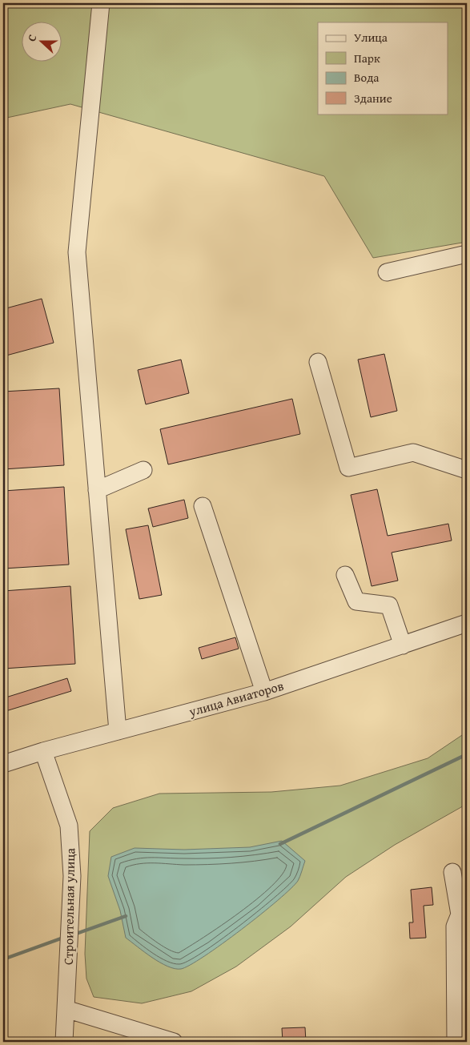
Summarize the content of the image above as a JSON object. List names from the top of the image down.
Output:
{
  "streets": {
    "street": ["улица Авиаторов", "Строительная улица"]
  },
  "crossings": [
    ["улица Авиаторов", "Строительная улица"]
  ],
  "legend": [
    "Улица",
    "Парк",
    "Вода",
    "Здание"
  ],
  "north": "left"
}
